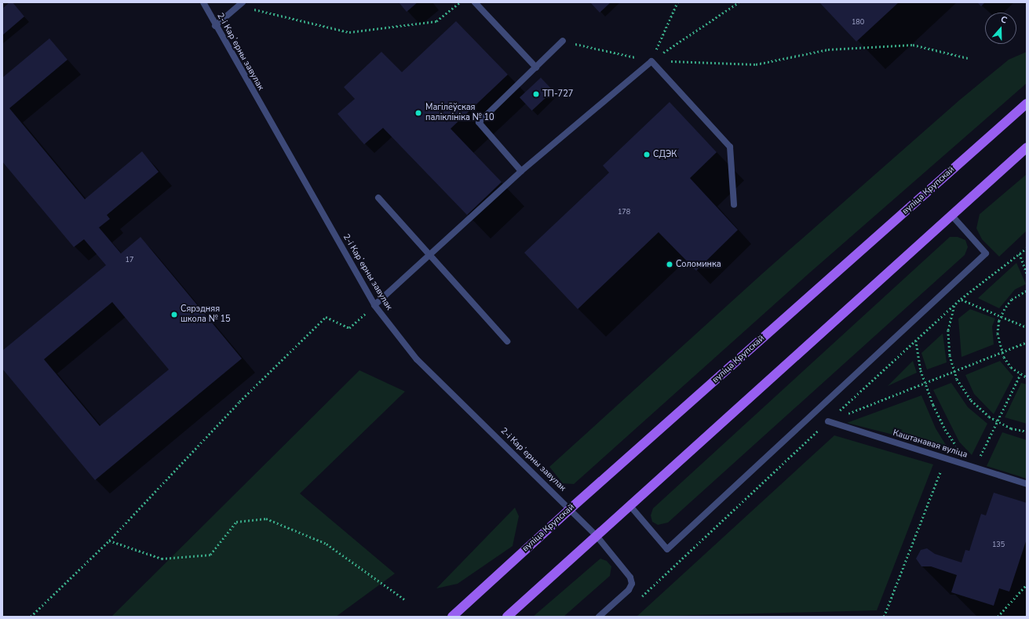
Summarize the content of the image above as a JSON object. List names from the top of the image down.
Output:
{
  "streets": {
    "main road": ["вуліца Крупскай"],
    "street": ["2-і Карʼерны завулак", "Каштанавая вуліца"]
  },
  "crossings": [
    ["2-і Карʼерны завулак", "вуліца Крупскай"]
  ],
  "places": [
    "ТП-727",
    "Магілёўская паліклініка № 10",
    "СДЭК",
    "Соломинка",
    "Сярэдняя школа № 15"
  ],
  "house_numbers": [
    "180",
    "178",
    "17",
    "135"
  ],
  "north": "top"
}
